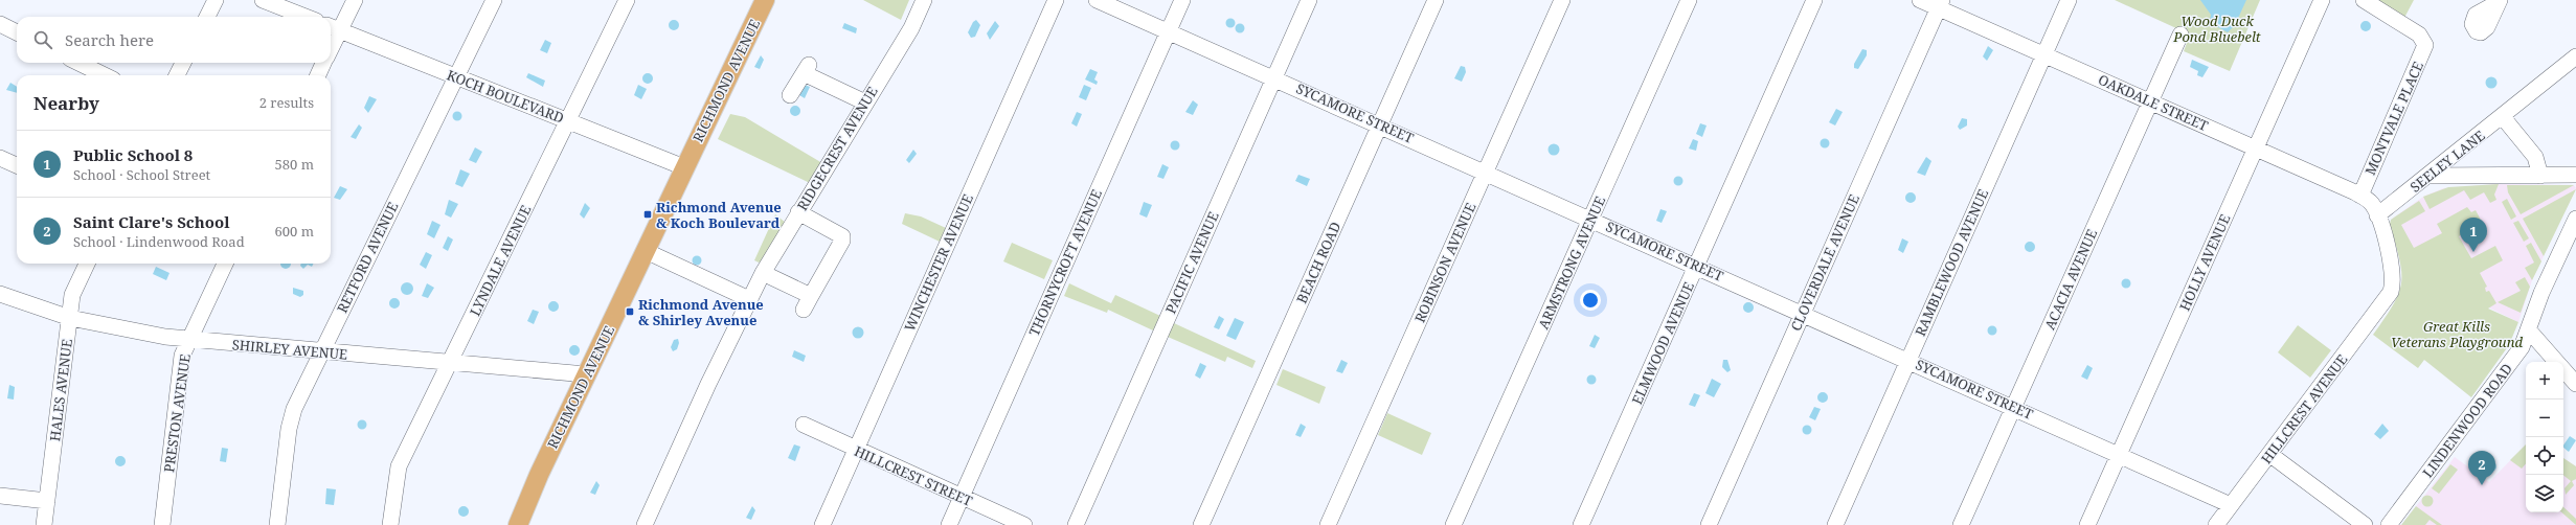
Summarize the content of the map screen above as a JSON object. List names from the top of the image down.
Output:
{
  "streets": {
    "main road": ["RICHMOND AVENUE"],
    "street": [
      "KOCH BOULEVARD",
      "OAKDALE STREET",
      "SYCAMORE STREET",
      "MONTVALE PLACE",
      "RIDGECREST AVENUE",
      "SEELEY LANE",
      "RETFORD AVENUE",
      "LYNDALE AVENUE",
      "WINCHESTER AVENUE",
      "THORNYCROFT AVENUE",
      "PACIFIC AVENUE",
      "BEACH ROAD",
      "ROBINSON AVENUE",
      "ARMSTRONG AVENUE",
      "CLOVERDALE AVENUE",
      "RAMBLEWOOD AVENUE",
      "HOLLY AVENUE",
      "ACACIA AVENUE",
      "ELMWOOD AVENUE",
      "SHIRLEY AVENUE",
      "HALES AVENUE",
      "HILLCREST AVENUE",
      "PRESTON AVENUE",
      "LINDENWOOD ROAD",
      "HILLCREST STREET"
    ]
  },
  "crossings": [
    ["RICHMOND AVENUE", "KOCH BOULEVARD"],
    ["RICHMOND AVENUE", "SHIRLEY AVENUE"],
    ["KOCH BOULEVARD", "RETFORD AVENUE"],
    ["KOCH BOULEVARD", "LYNDALE AVENUE"],
    ["OAKDALE STREET", "MONTVALE PLACE"],
    ["OAKDALE STREET", "SEELEY LANE"],
    ["OAKDALE STREET", "CLOVERDALE AVENUE"],
    ["OAKDALE STREET", "RAMBLEWOOD AVENUE"],
    ["OAKDALE STREET", "HOLLY AVENUE"],
    ["OAKDALE STREET", "ACACIA AVENUE"],
    ["OAKDALE STREET", "HILLCREST AVENUE"],
    ["SYCAMORE STREET", "THORNYCROFT AVENUE"],
    ["SYCAMORE STREET", "PACIFIC AVENUE"],
    ["SYCAMORE STREET", "BEACH ROAD"],
    ["SYCAMORE STREET", "ROBINSON AVENUE"],
    ["SYCAMORE STREET", "ARMSTRONG AVENUE"],
    ["SYCAMORE STREET", "CLOVERDALE AVENUE"],
    ["SYCAMORE STREET", "RAMBLEWOOD AVENUE"],
    ["SYCAMORE STREET", "HOLLY AVENUE"],
    ["SYCAMORE STREET", "ACACIA AVENUE"],
    ["SYCAMORE STREET", "ELMWOOD AVENUE"],
    ["SYCAMORE STREET", "HILLCREST AVENUE"],
    ["SEELEY LANE", "HILLCREST AVENUE"],
    ["RETFORD AVENUE", "SHIRLEY AVENUE"],
    ["LYNDALE AVENUE", "SHIRLEY AVENUE"],
    ["WINCHESTER AVENUE", "HILLCREST STREET"],
    ["THORNYCROFT AVENUE", "HILLCREST STREET"],
    ["SHIRLEY AVENUE", "HALES AVENUE"],
    ["SHIRLEY AVENUE", "PRESTON AVENUE"]
  ],
  "parks": ["Wood Duck Pond Bluebelt", "Great Kills Veterans Playground"],
  "places": {
    "transit": ["Richmond Avenue & Koch Boulevard", "Richmond Avenue & Shirley Avenue"]
  },
  "page": {
    "search": "Search here",
    "heading": ["Nearby", "2 results"],
    "list": [
      {
        "mark": "1",
        "name": "Public School 8",
        "note": "School · School Street",
        "value": "580 m"
      },
      {
        "mark": "2",
        "name": "Saint Clare's School",
        "note": "School · Lindenwood Road",
        "value": "600 m"
      }
    ],
    "pins": ["1", "2"],
    "map_buttons": ["+", "−"]
  }
}
